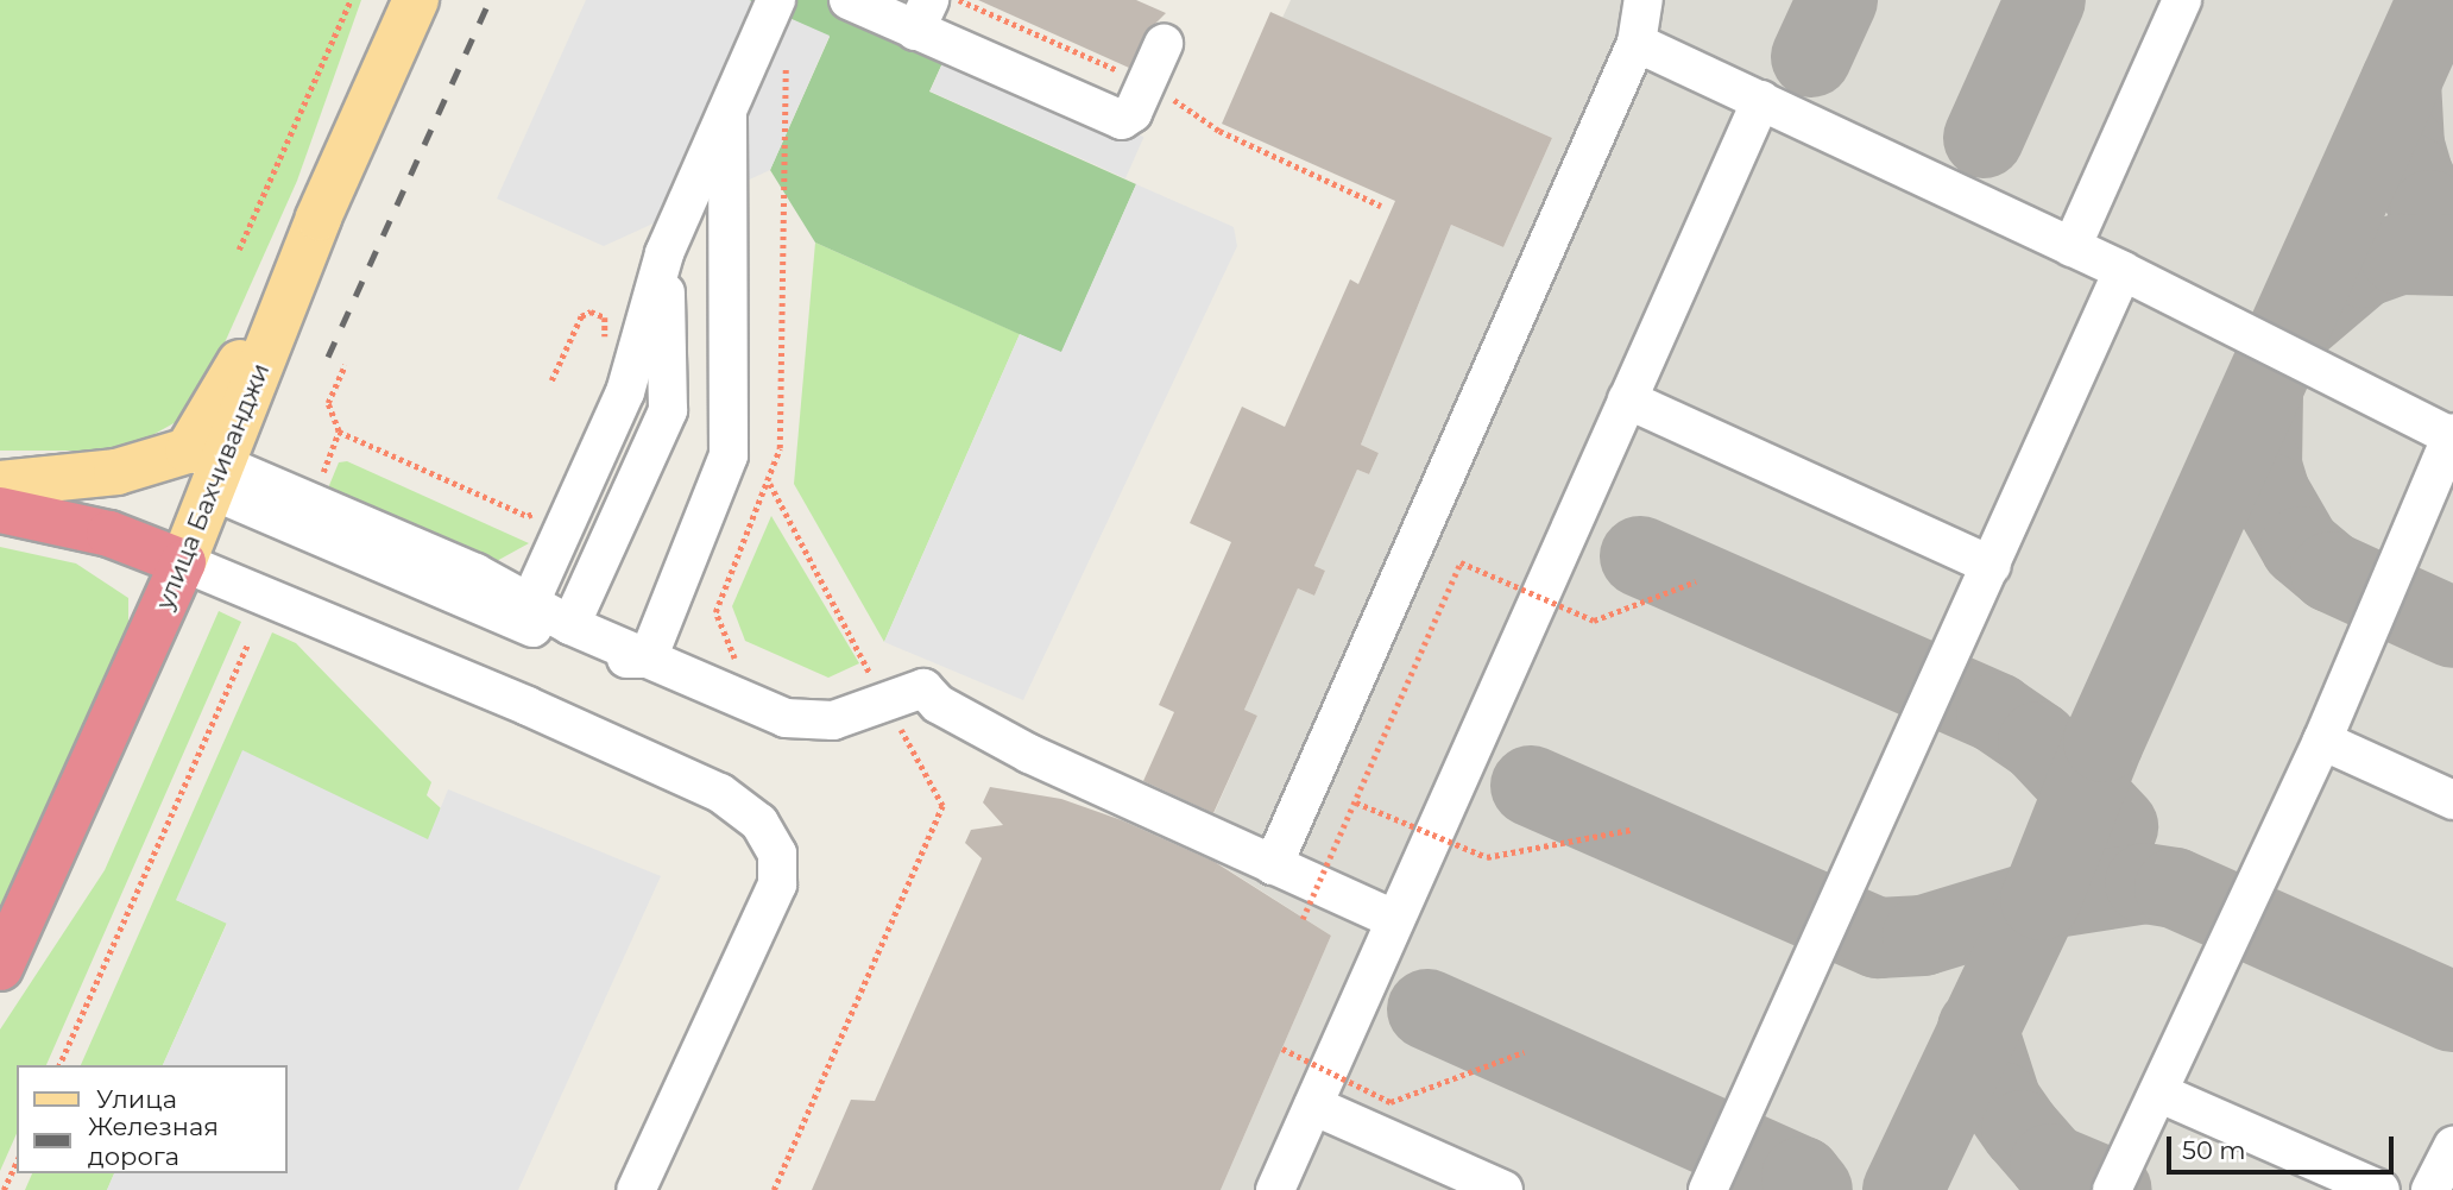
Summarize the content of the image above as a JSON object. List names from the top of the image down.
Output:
{
  "streets": {
    "highway": ["улица Бахчиванджи"]
  },
  "legend": ["Улица", "Железная дорога"],
  "scale_bar": "50 m"
}
